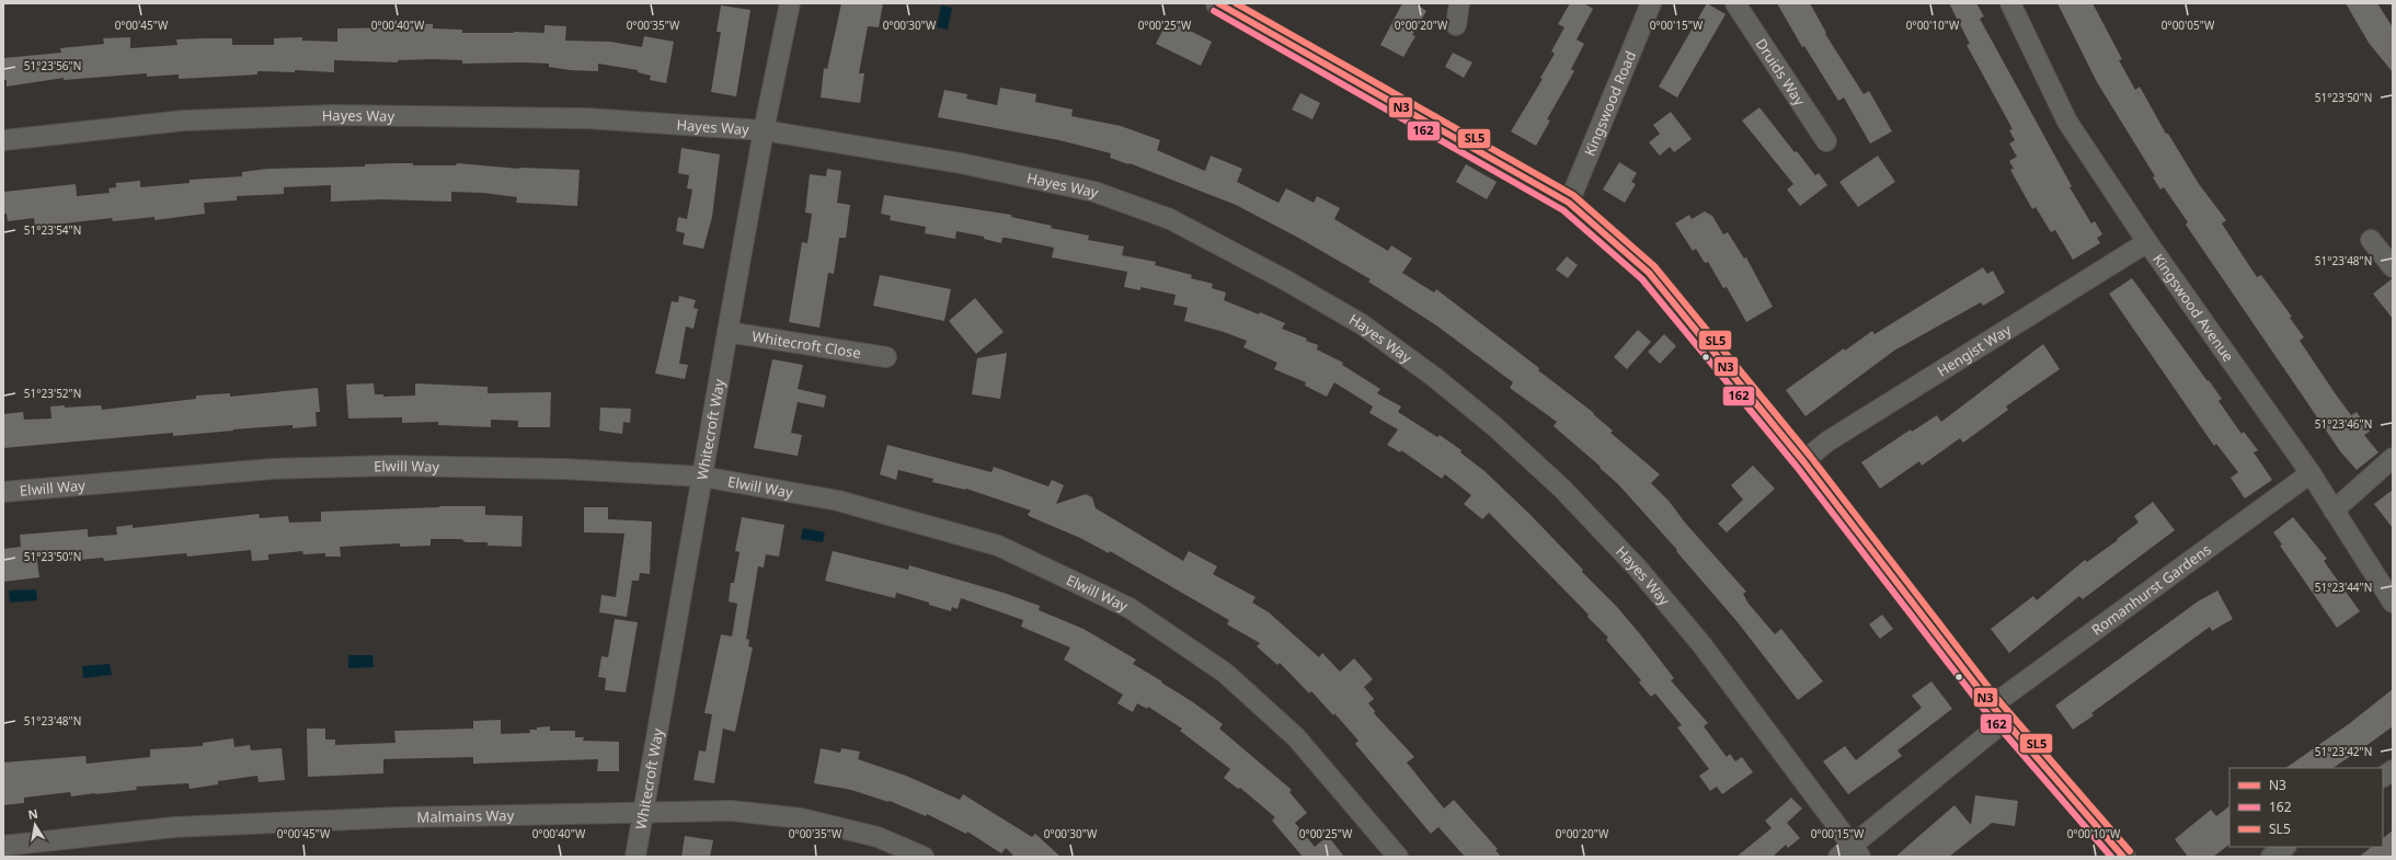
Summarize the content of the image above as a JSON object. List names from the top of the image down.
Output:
{
  "streets": {
    "street": [
      "Druids Way",
      "Kingswood Road",
      "Hayes Way",
      "Kingswood Avenue",
      "Whitecroft Close",
      "Hengist Way",
      "Whitecroft Way",
      "Elwill Way",
      "Romanhurst Gardens",
      "Malmains Way"
    ]
  },
  "crossings": [
    ["Hayes Way", "Whitecroft Way"],
    ["Hayes Way", "Romanhurst Gardens"],
    ["Kingswood Avenue", "Hengist Way"],
    ["Kingswood Avenue", "Romanhurst Gardens"],
    ["Whitecroft Close", "Whitecroft Way"],
    ["Whitecroft Way", "Elwill Way"],
    ["Whitecroft Way", "Malmains Way"]
  ],
  "lines": ["transit line N3", "transit line SL5", "transit line 162"],
  "legend": ["N3", "162", "SL5"],
  "north": "top",
  "coordinates": [
    "0°00'45\"W",
    "0°00'40\"W",
    "0°00'35\"W",
    "0°00'30\"W",
    "0°00'25\"W",
    "0°00'20\"W",
    "0°00'15\"W",
    "0°00'10\"W",
    "0°00'05\"W",
    "51°23'56\"N",
    "51°23'50\"N",
    "51°23'54\"N",
    "51°23'48\"N",
    "51°23'52\"N",
    "51°23'46\"N",
    "51°23'44\"N",
    "51°23'42\"N"
  ]
}
